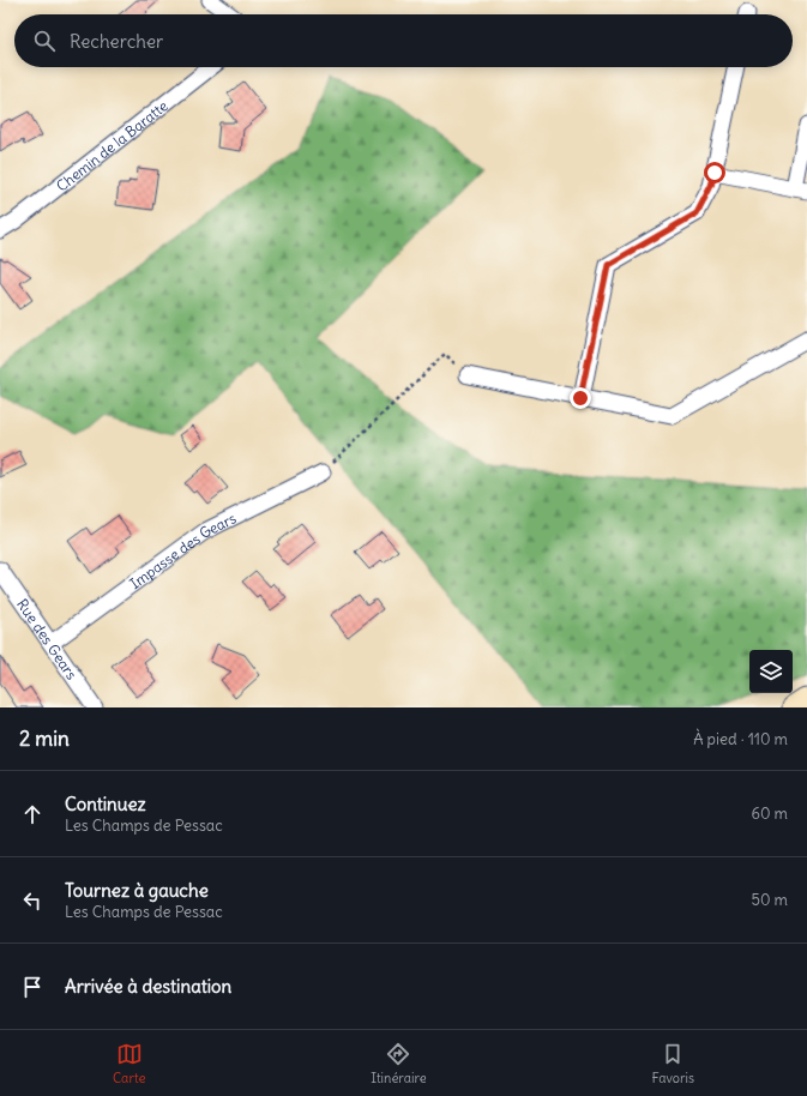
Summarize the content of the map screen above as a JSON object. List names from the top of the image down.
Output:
{
  "streets": {
    "street": ["Chemin de la Baratte", "Impasse des Gears", "Rue des Gears"]
  },
  "crossings": [
    ["Impasse des Gears", "Rue des Gears"]
  ],
  "page": {
    "search": "Rechercher",
    "heading": ["2 min", "À pied · 110 m"],
    "list": [
      ["Continuez", "Les Champs de Pessac", "60 m"],
      ["Tournez à gauche", "Les Champs de Pessac", "50 m"],
      "Arrivée à destination"
    ],
    "nav": ["Carte", "Itinéraire", "Favoris"]
  }
}
